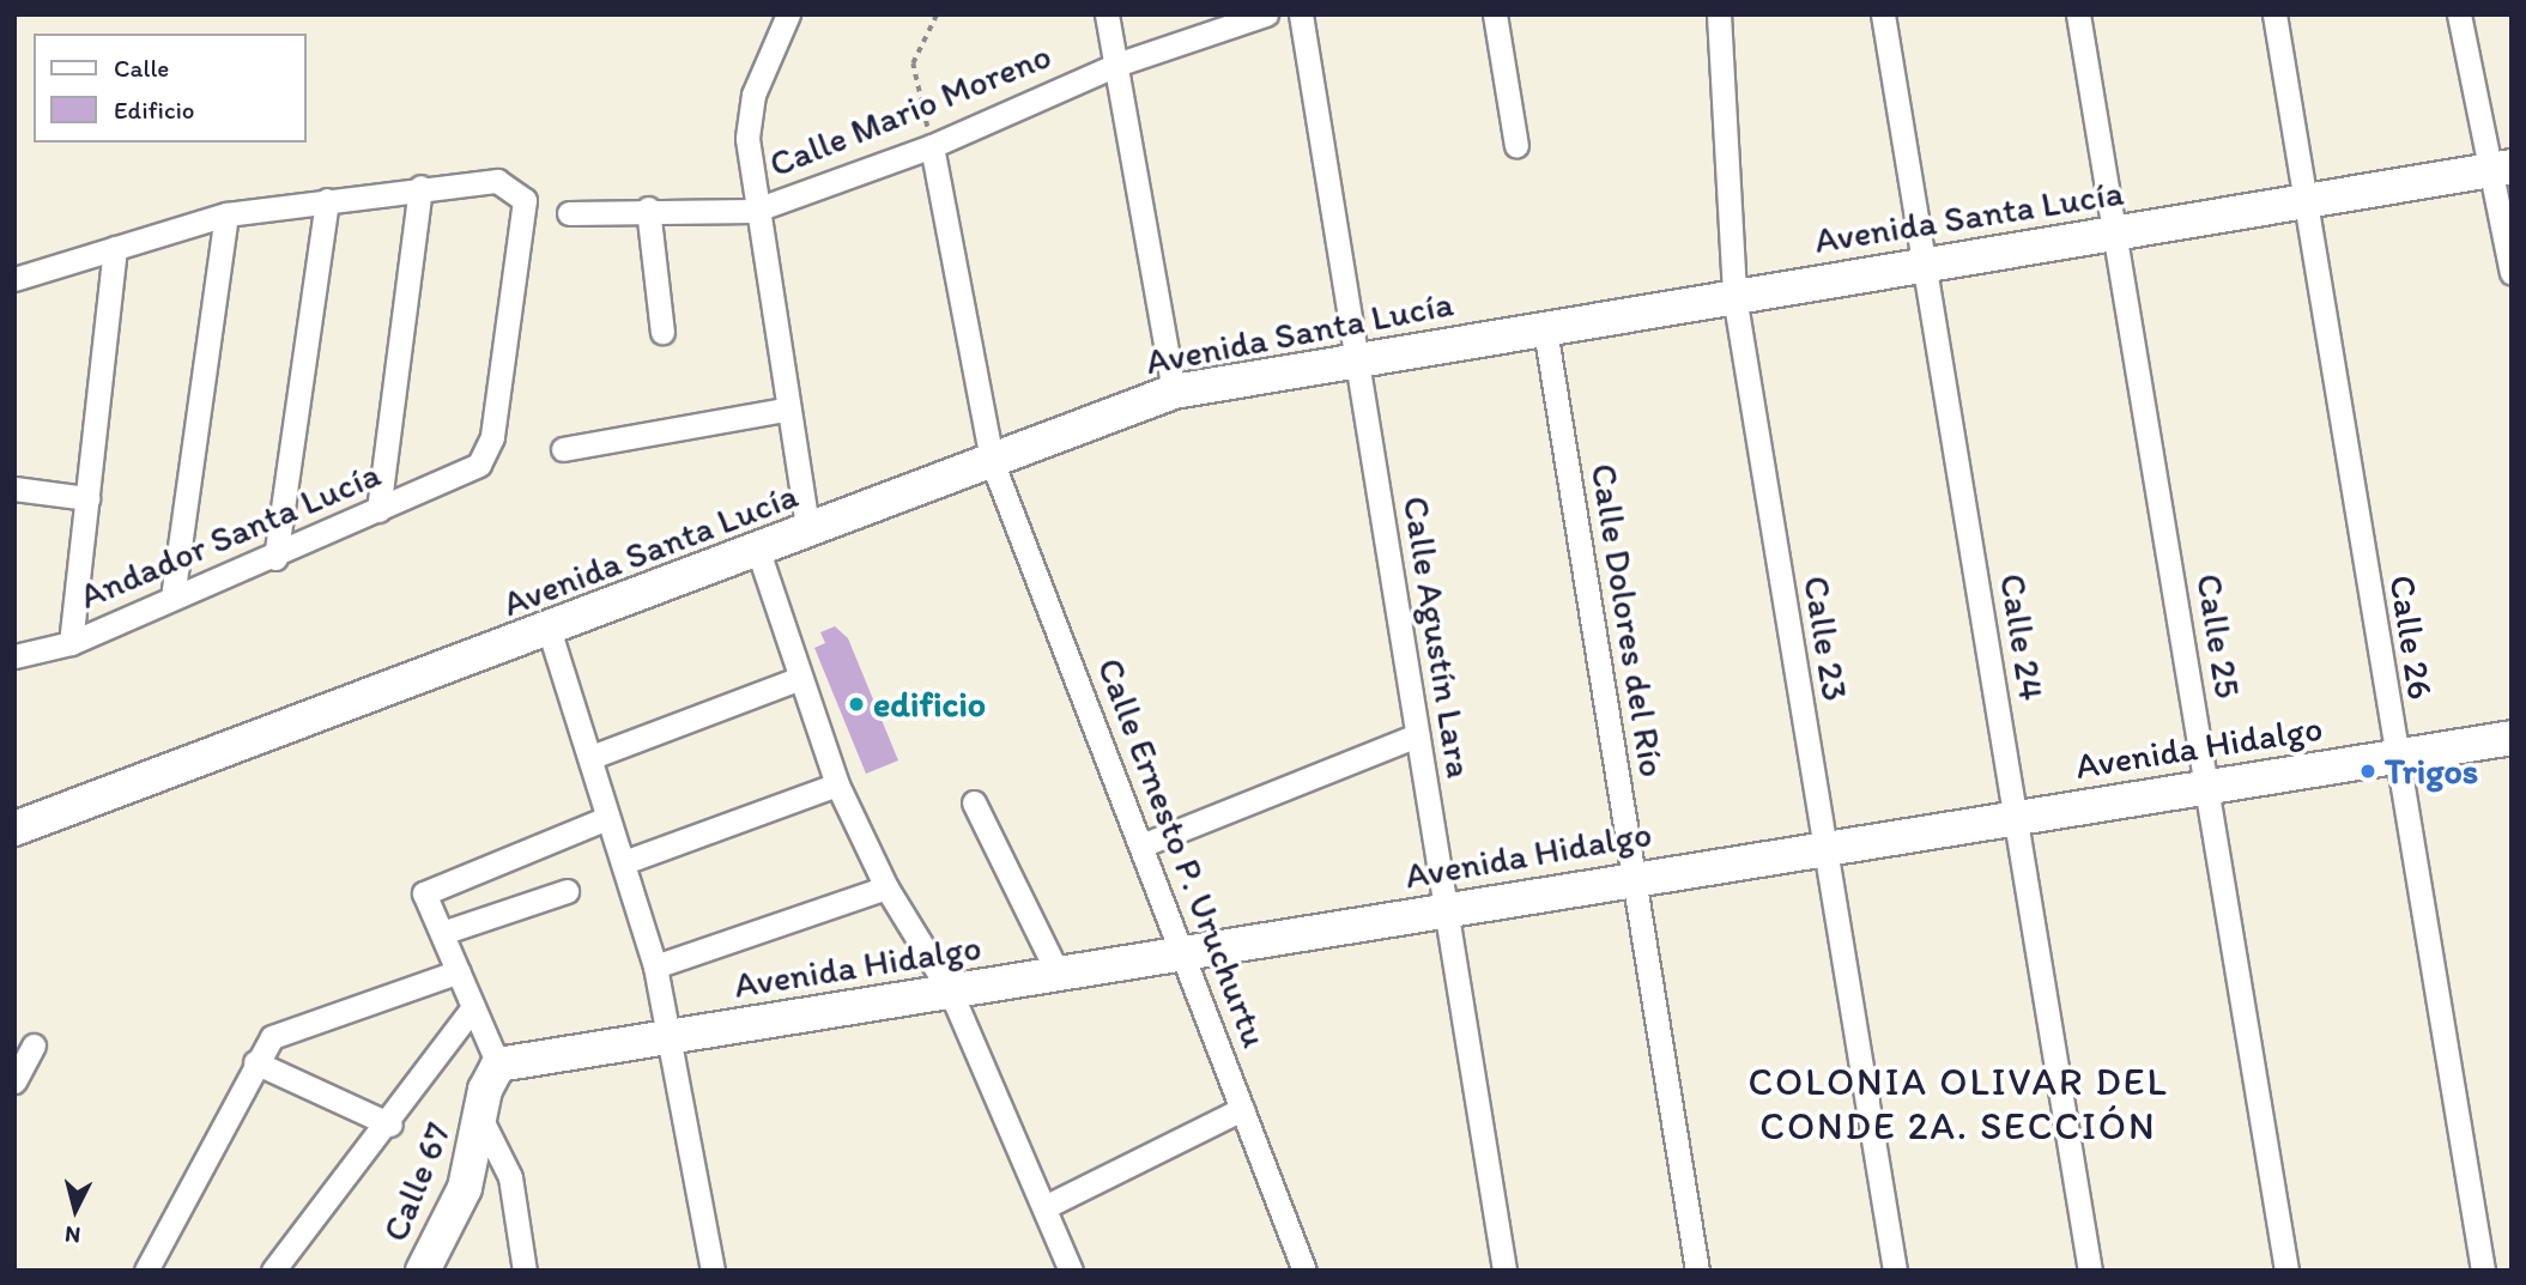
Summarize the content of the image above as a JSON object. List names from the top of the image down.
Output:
{
  "streets": {
    "street": [
      "Calle Mario Moreno",
      "Avenida Santa Lucía",
      "Andador Santa Lucía",
      "Calle Dolores del Río",
      "Calle 25",
      "Calle Agustín Lara",
      "Calle 24",
      "Calle 26",
      "Calle 23",
      "Avenida Hidalgo",
      "Calle Ernesto P. Uruchurtu",
      "Calle 67"
    ]
  },
  "crossings": [
    ["Calle Mario Moreno", "Calle Ernesto P. Uruchurtu"],
    ["Avenida Santa Lucía", "Calle Dolores del Río"],
    ["Avenida Santa Lucía", "Calle 25"],
    ["Avenida Santa Lucía", "Calle Agustín Lara"],
    ["Avenida Santa Lucía", "Calle 24"],
    ["Avenida Santa Lucía", "Calle 26"],
    ["Avenida Santa Lucía", "Calle 23"],
    ["Avenida Santa Lucía", "Calle Ernesto P. Uruchurtu"],
    ["Calle Dolores del Río", "Avenida Hidalgo"],
    ["Calle 25", "Avenida Hidalgo"],
    ["Calle Agustín Lara", "Avenida Hidalgo"],
    ["Calle 24", "Avenida Hidalgo"],
    ["Calle 26", "Avenida Hidalgo"],
    ["Calle 23", "Avenida Hidalgo"],
    ["Avenida Hidalgo", "Calle Ernesto P. Uruchurtu"],
    ["Avenida Hidalgo", "Calle 67"]
  ],
  "districts": ["COLONIA OLIVAR DEL CONDE 2A. SECCIÓN"],
  "places": ["edificio", "Trigos"],
  "legend": ["Calle", "Edificio"],
  "north": "bottom"
}
